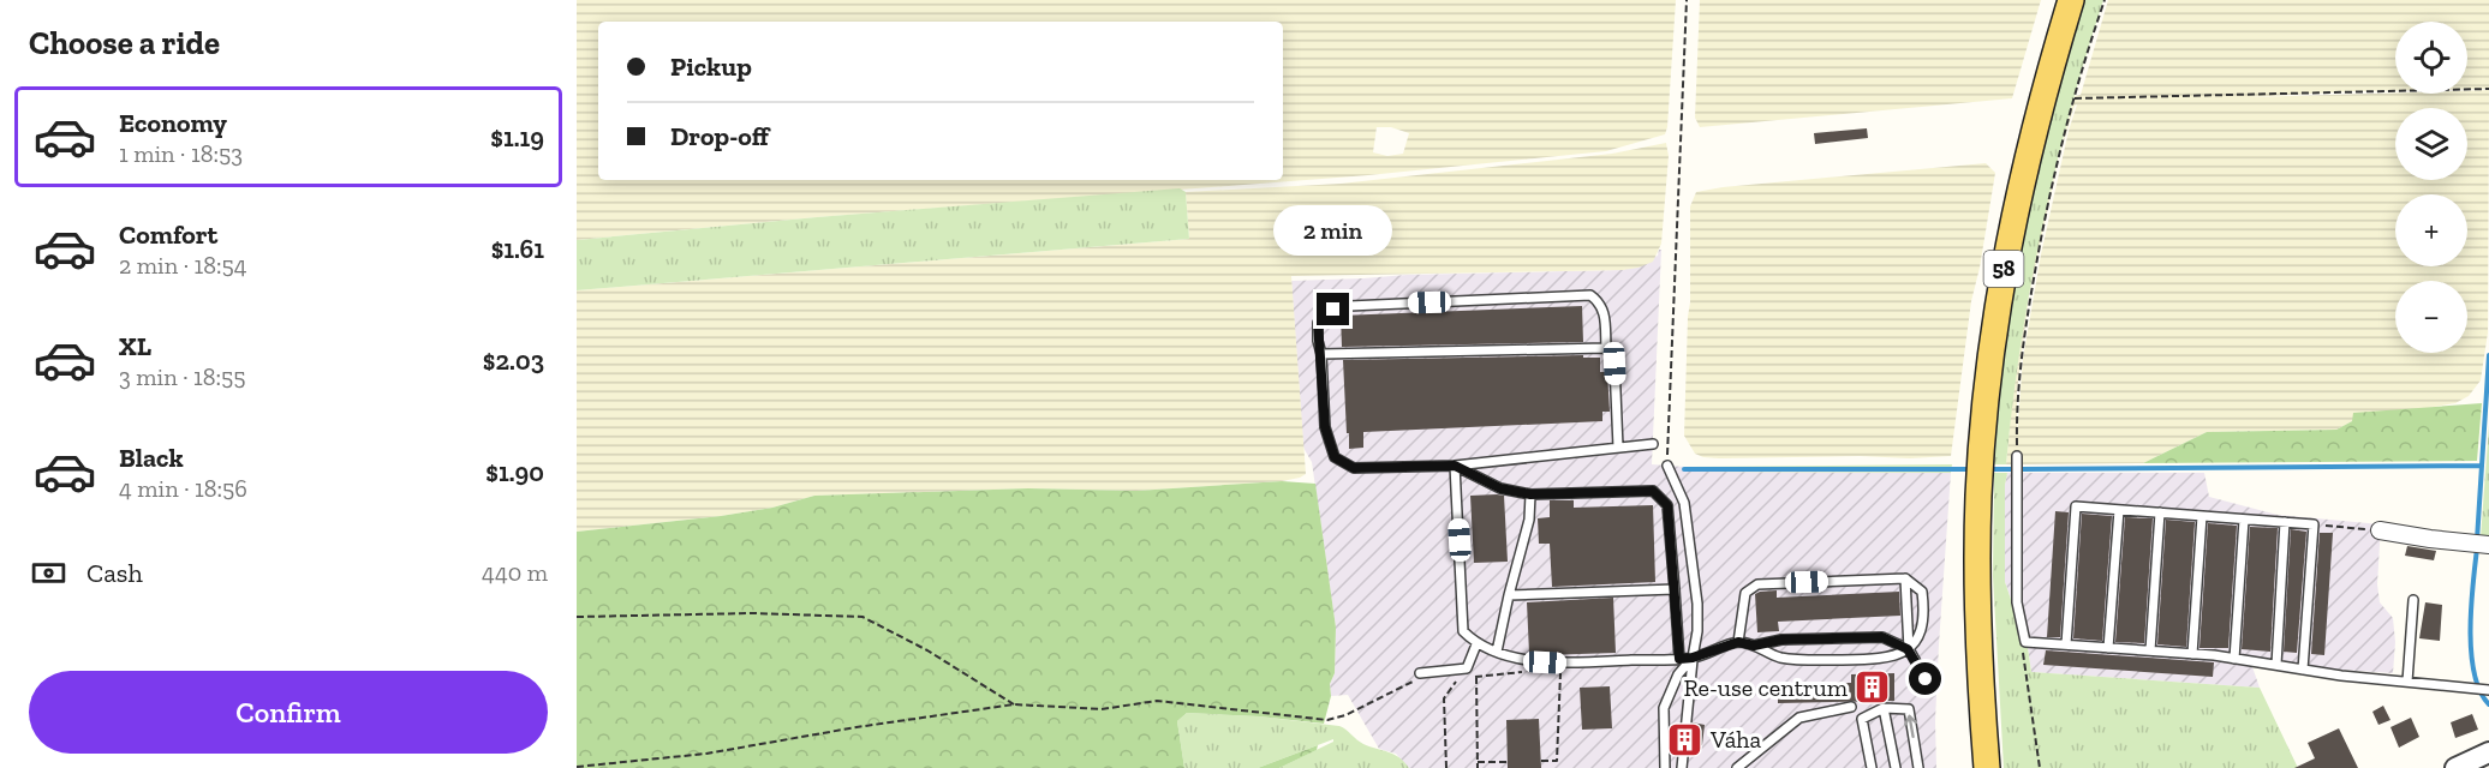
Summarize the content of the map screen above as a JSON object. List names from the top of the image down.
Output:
{
  "streets": {
    "main road": ["58"]
  },
  "places": {
    "building": ["Re-use centrum", "Váha"]
  },
  "page": {
    "heading": "Choose a ride",
    "map_buttons": ["+", "−"],
    "banner": ["Pickup", "Drop-off"],
    "list": [
      {
        "name": "Economy",
        "note": "1 min · 18:53",
        "value": "$1.19"
      },
      {
        "name": "Comfort",
        "note": "2 min · 18:54",
        "value": "$1.61"
      },
      {
        "name": "XL",
        "note": "3 min · 18:55",
        "value": "$2.03"
      },
      {
        "name": "Black",
        "note": "4 min · 18:56",
        "value": "$1.90"
      }
    ],
    "bubble": "2 min",
    "pay": ["Cash", "440 m"],
    "buttons": "Confirm"
  }
}
